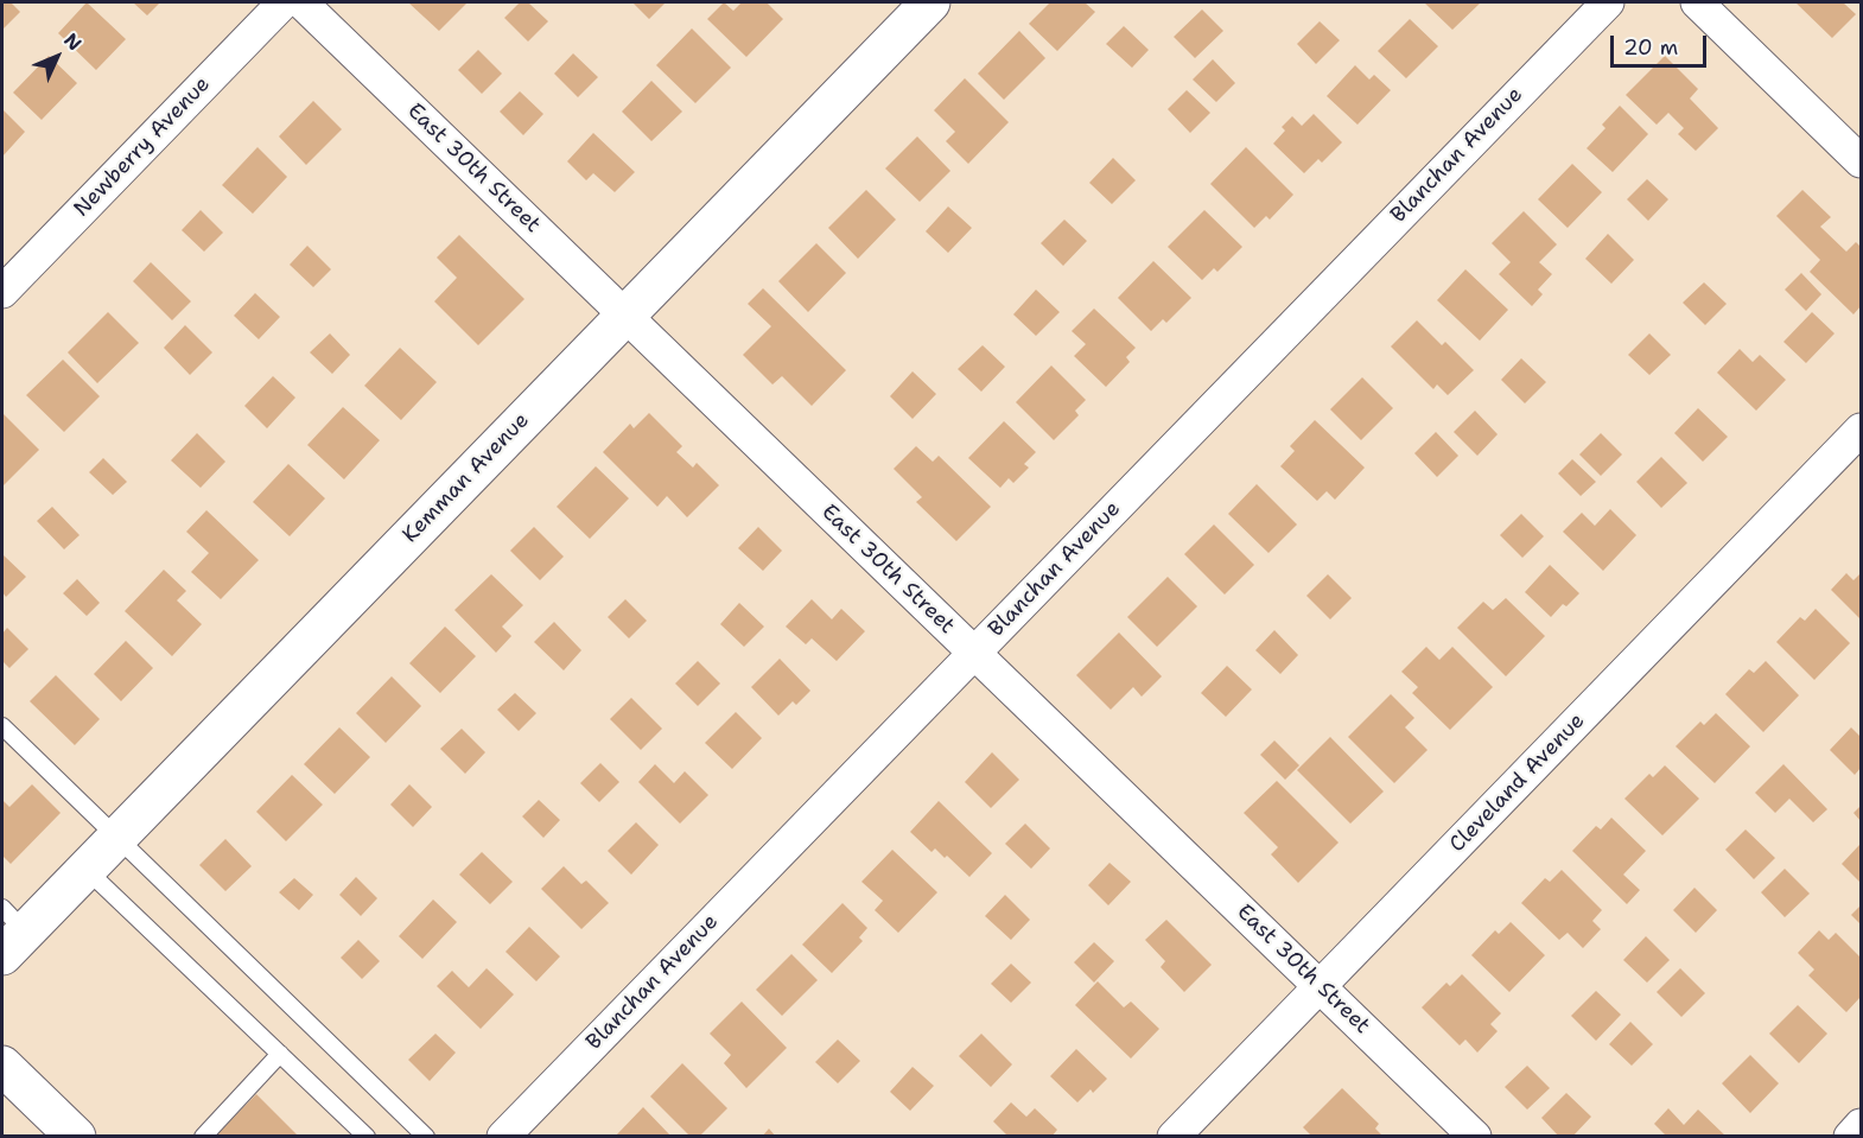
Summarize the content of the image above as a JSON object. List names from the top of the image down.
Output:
{
  "streets": {
    "street": [
      "Newberry Avenue",
      "Blanchan Avenue",
      "East 30th Street",
      "Kemman Avenue",
      "Cleveland Avenue"
    ]
  },
  "crossings": [
    ["Blanchan Avenue", "East 30th Street"],
    ["East 30th Street", "Kemman Avenue"],
    ["East 30th Street", "Cleveland Avenue"]
  ],
  "scale_bar": "20 m",
  "north": "top right"
}
